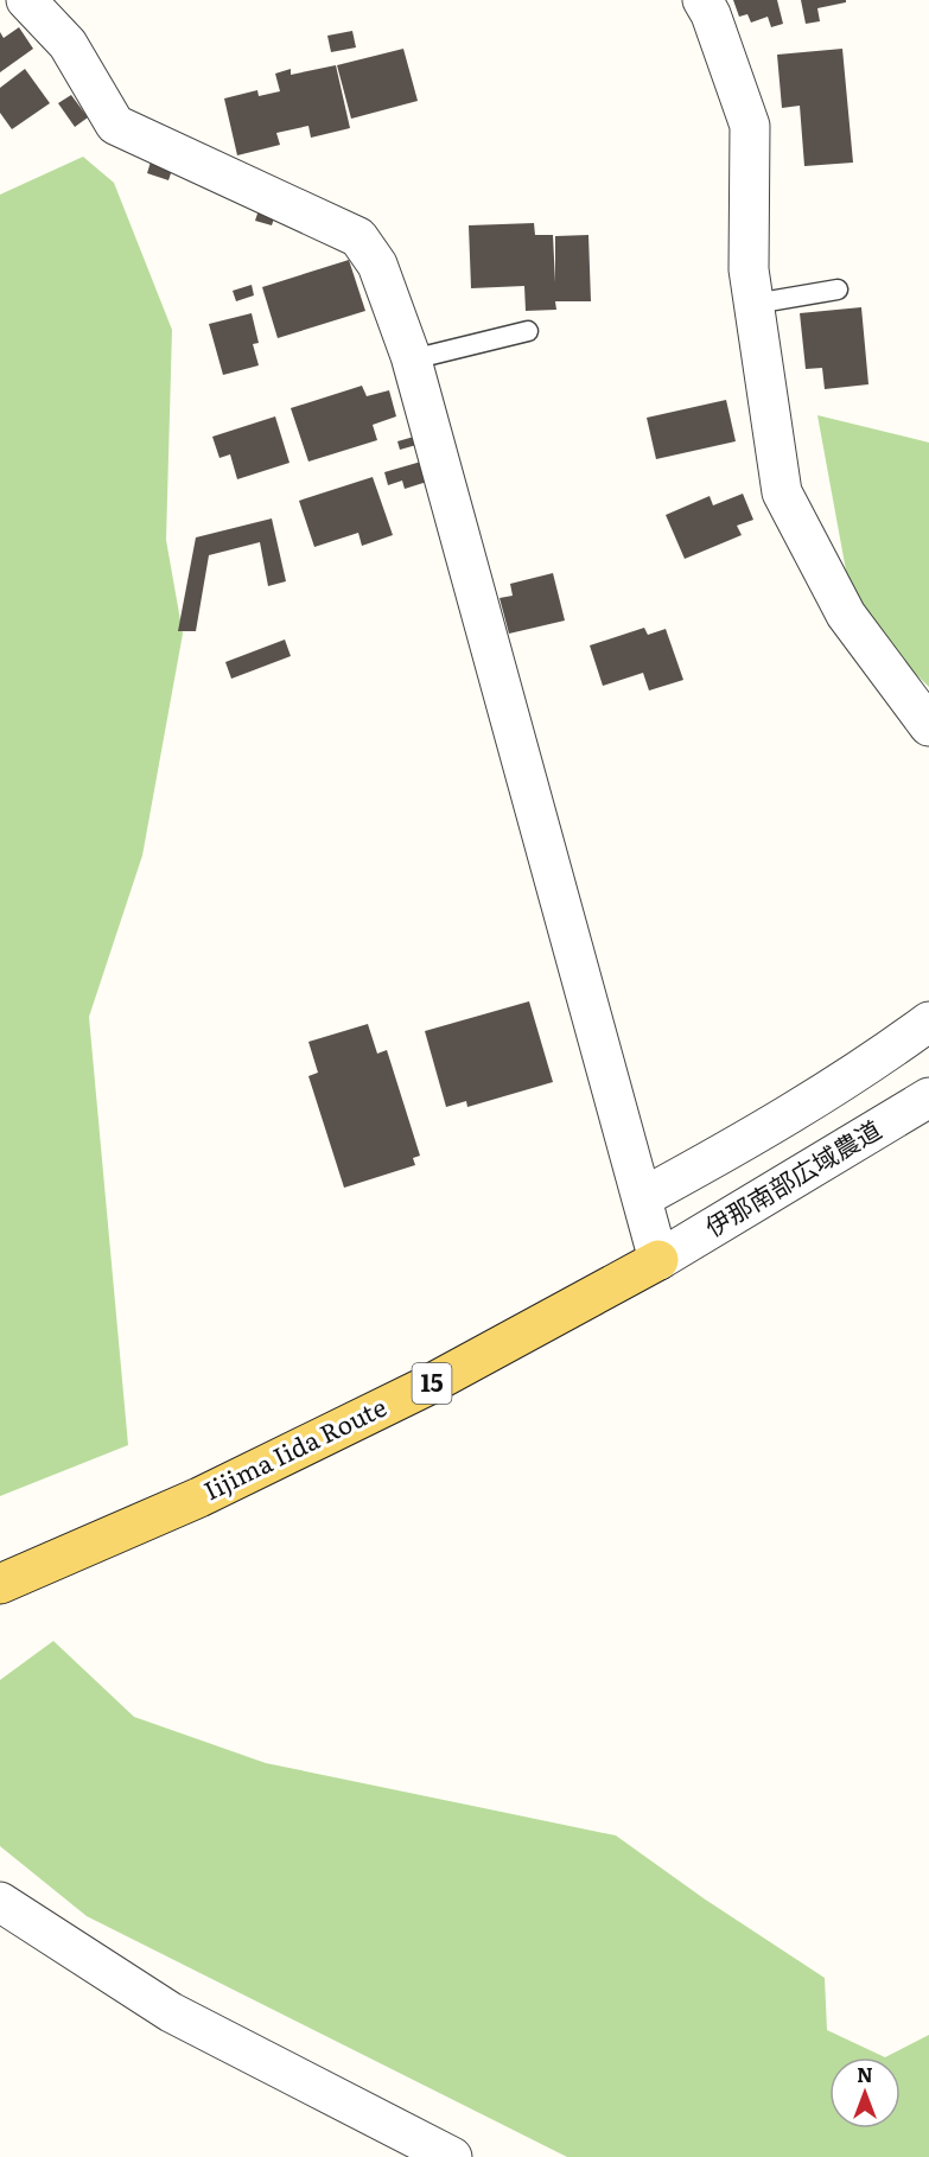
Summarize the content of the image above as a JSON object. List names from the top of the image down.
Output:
{
  "streets": {
    "main road": ["15", "Iijima Iida Route"],
    "street": ["伊那南部広域農道"]
  },
  "crossings": [
    ["伊那南部広域農道", "Iijima Iida Route"]
  ],
  "north": "top"
}
